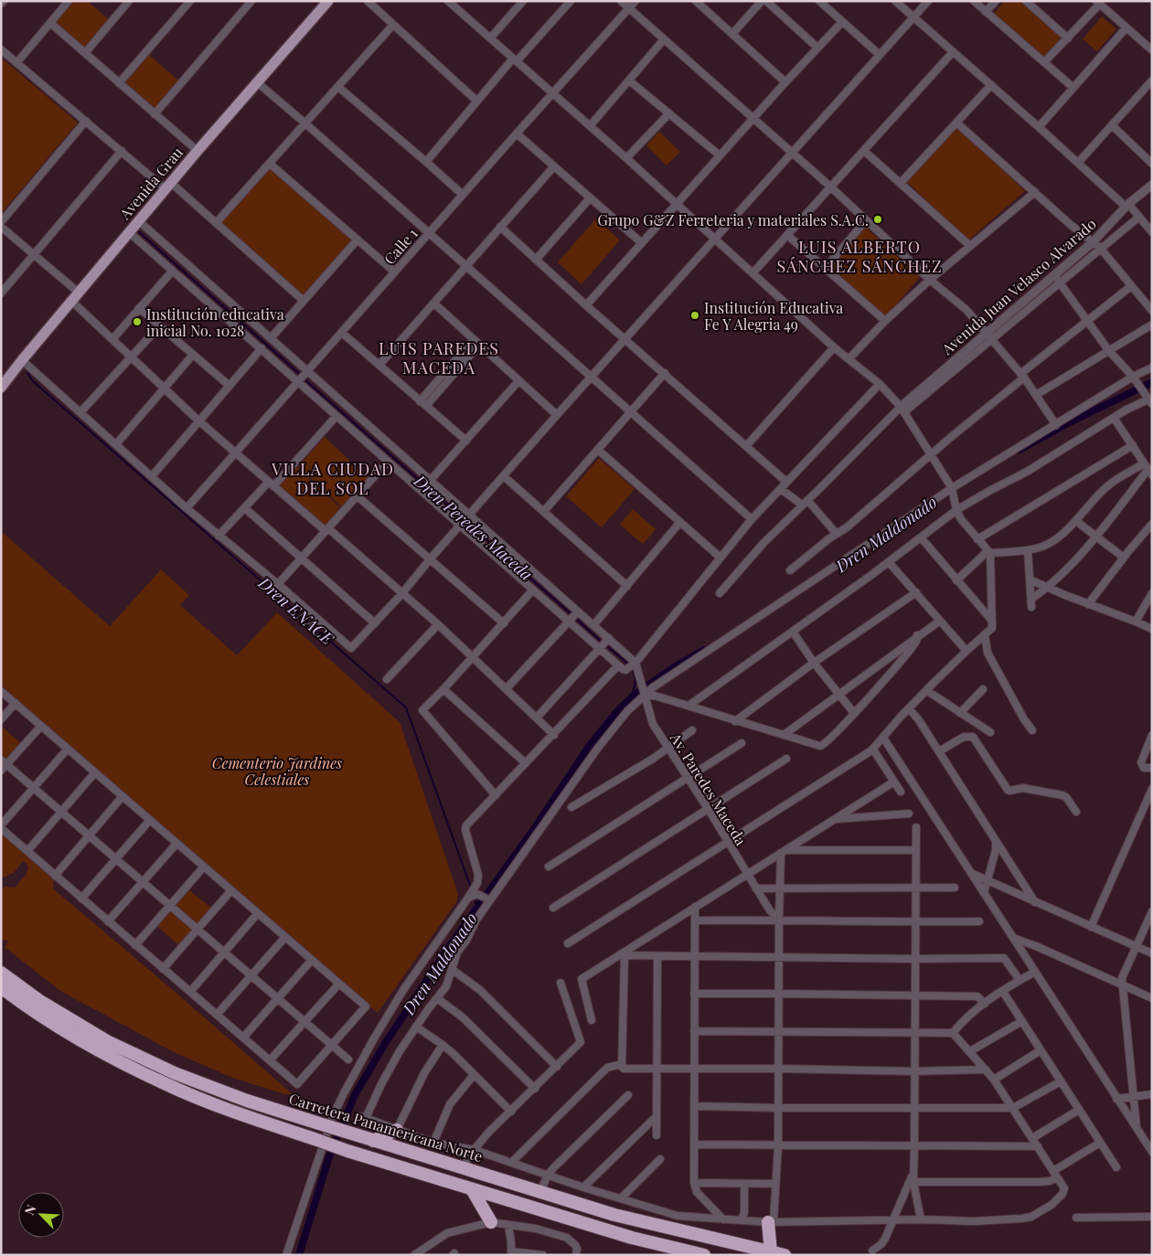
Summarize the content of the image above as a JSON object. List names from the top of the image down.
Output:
{
  "streets": {
    "highway": ["Carretera Panamericana Norte"],
    "main road": ["Avenida Grau"],
    "street": ["Calle 1", "Avenida Juan Velasco Alvarado", "Av. Paredes Maceda"]
  },
  "districts": ["LUIS ALBERTO SÁNCHEZ SÁNCHEZ", "LUIS PAREDES MACEDA", "VILLA CIUDAD DEL SOL"],
  "water": ["Dren Peredes Maceda", "Dren Maldonado", "Dren ENACE"],
  "parks": ["Cementerio Jardines Celestiales"],
  "places": ["Grupo G&Z Ferreteria y materiales S.A.C.", "Institución Educativa Fe Y Alegria 49", "Institución educativa inicial No. 1028"],
  "north": "top left"
}
